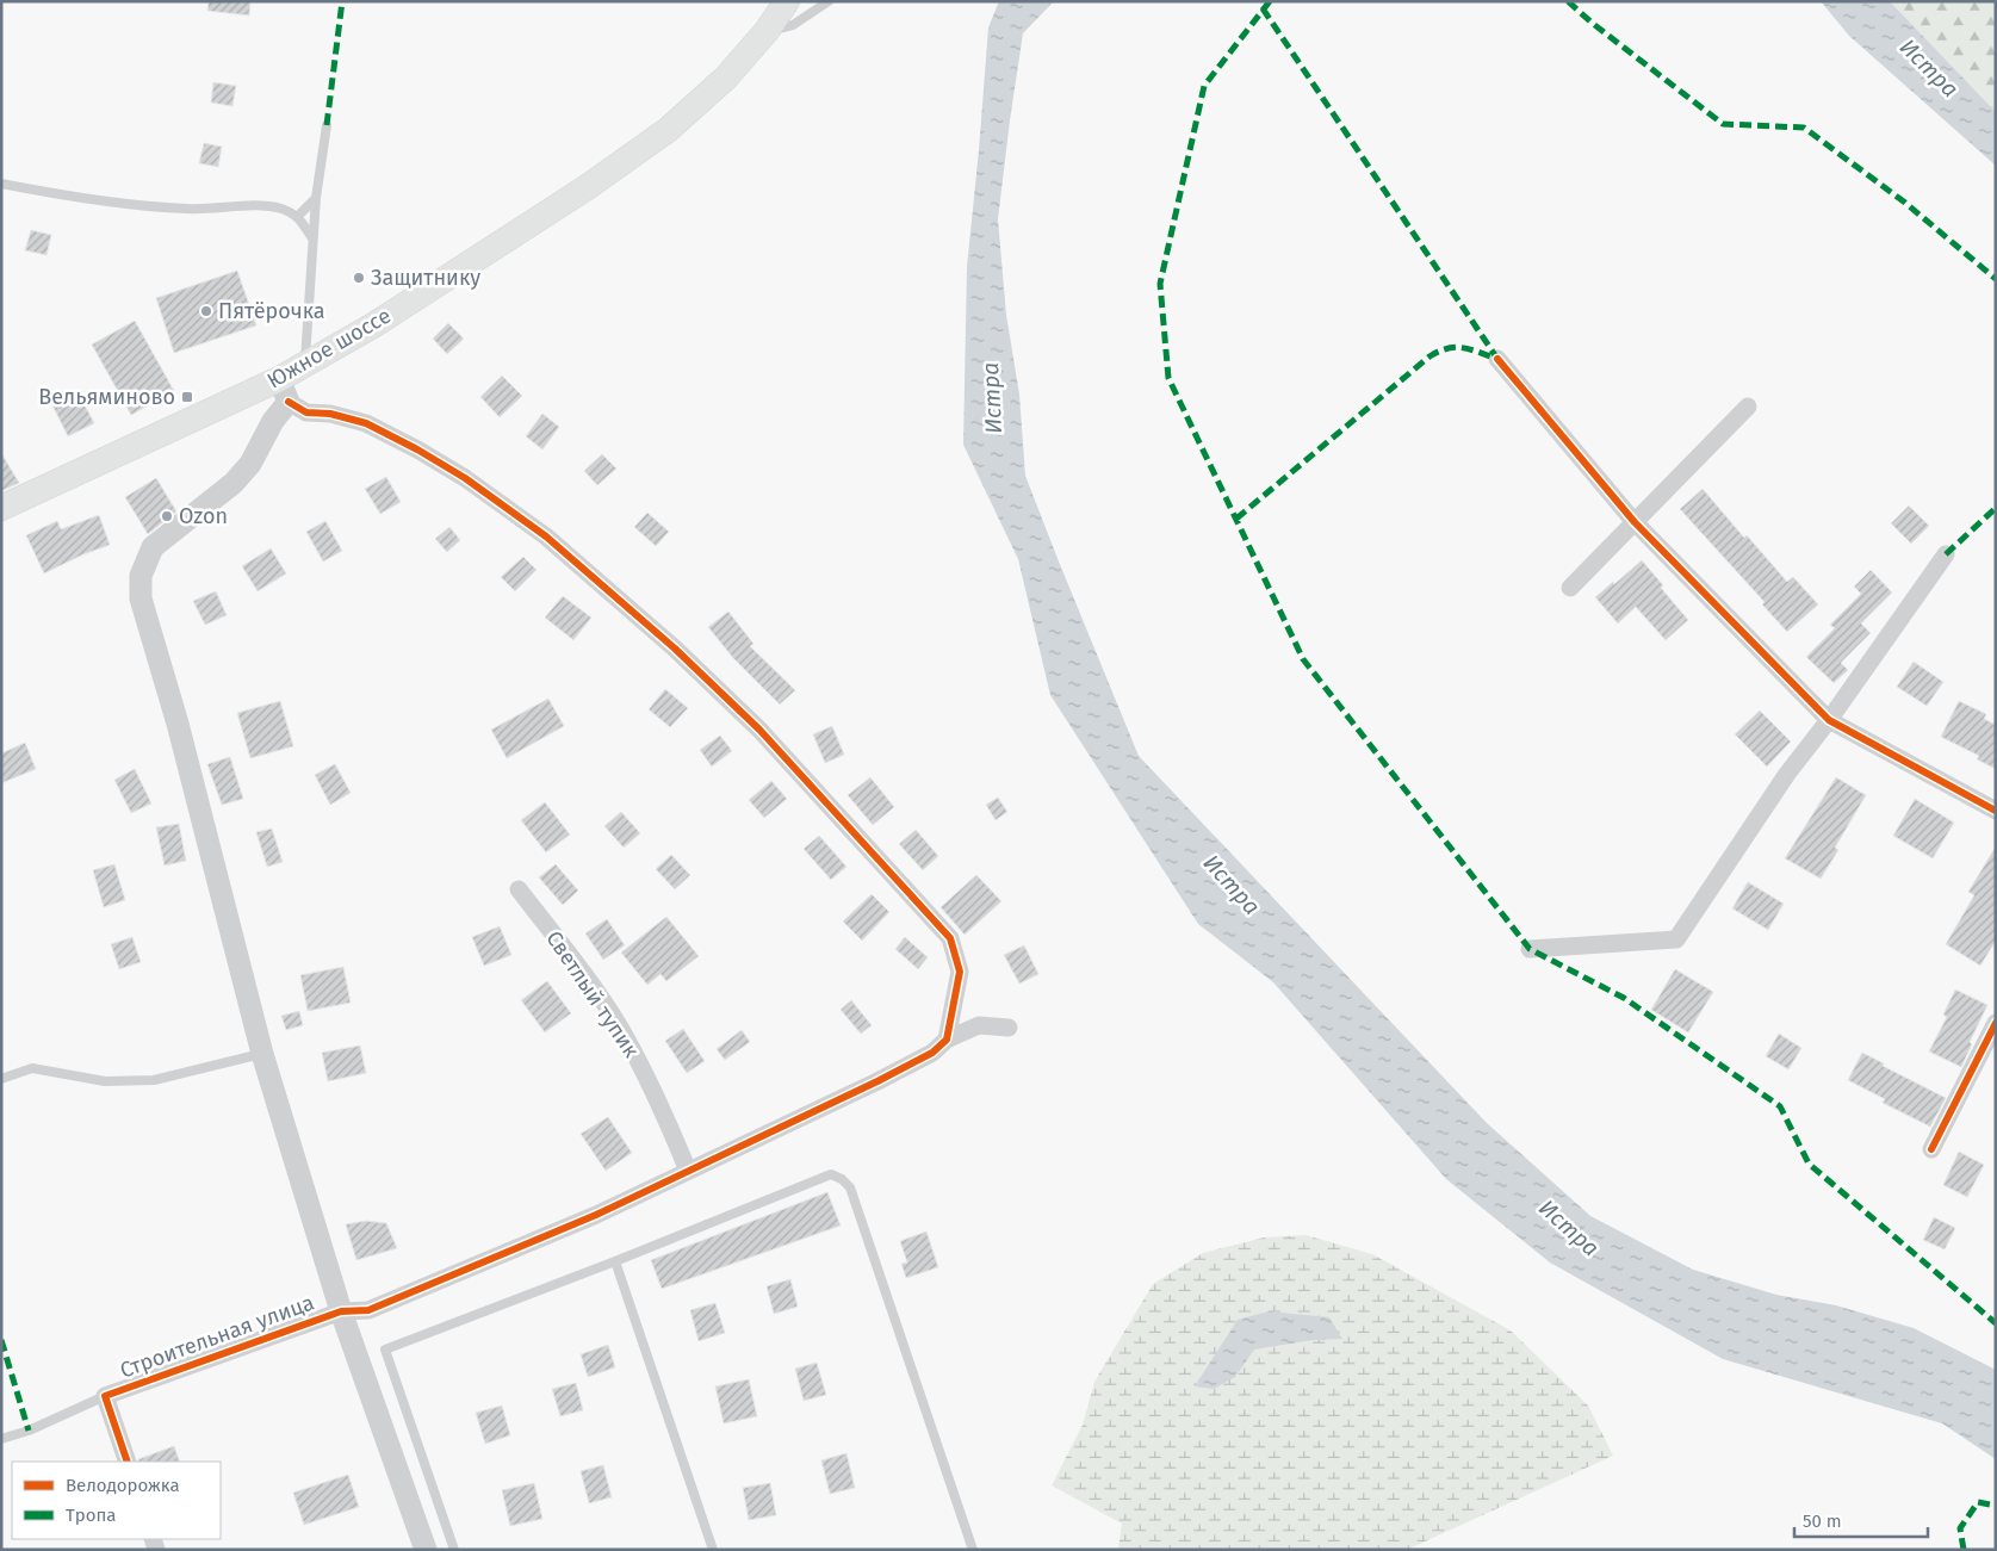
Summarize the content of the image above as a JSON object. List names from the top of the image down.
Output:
{
  "streets": {
    "main road": ["Южное шоссе"],
    "street": ["Светлый тупик", "Строительная улица"]
  },
  "crossings": [
    ["Светлый тупик", "Строительная улица"]
  ],
  "water": ["Истра"],
  "places": {
    "other": ["Защитнику", "Пятёрочка", "Ozon"],
    "transit": ["Вельяминово"]
  },
  "legend": ["Велодорожка", "Тропа"],
  "scale_bar": "50 m"
}
